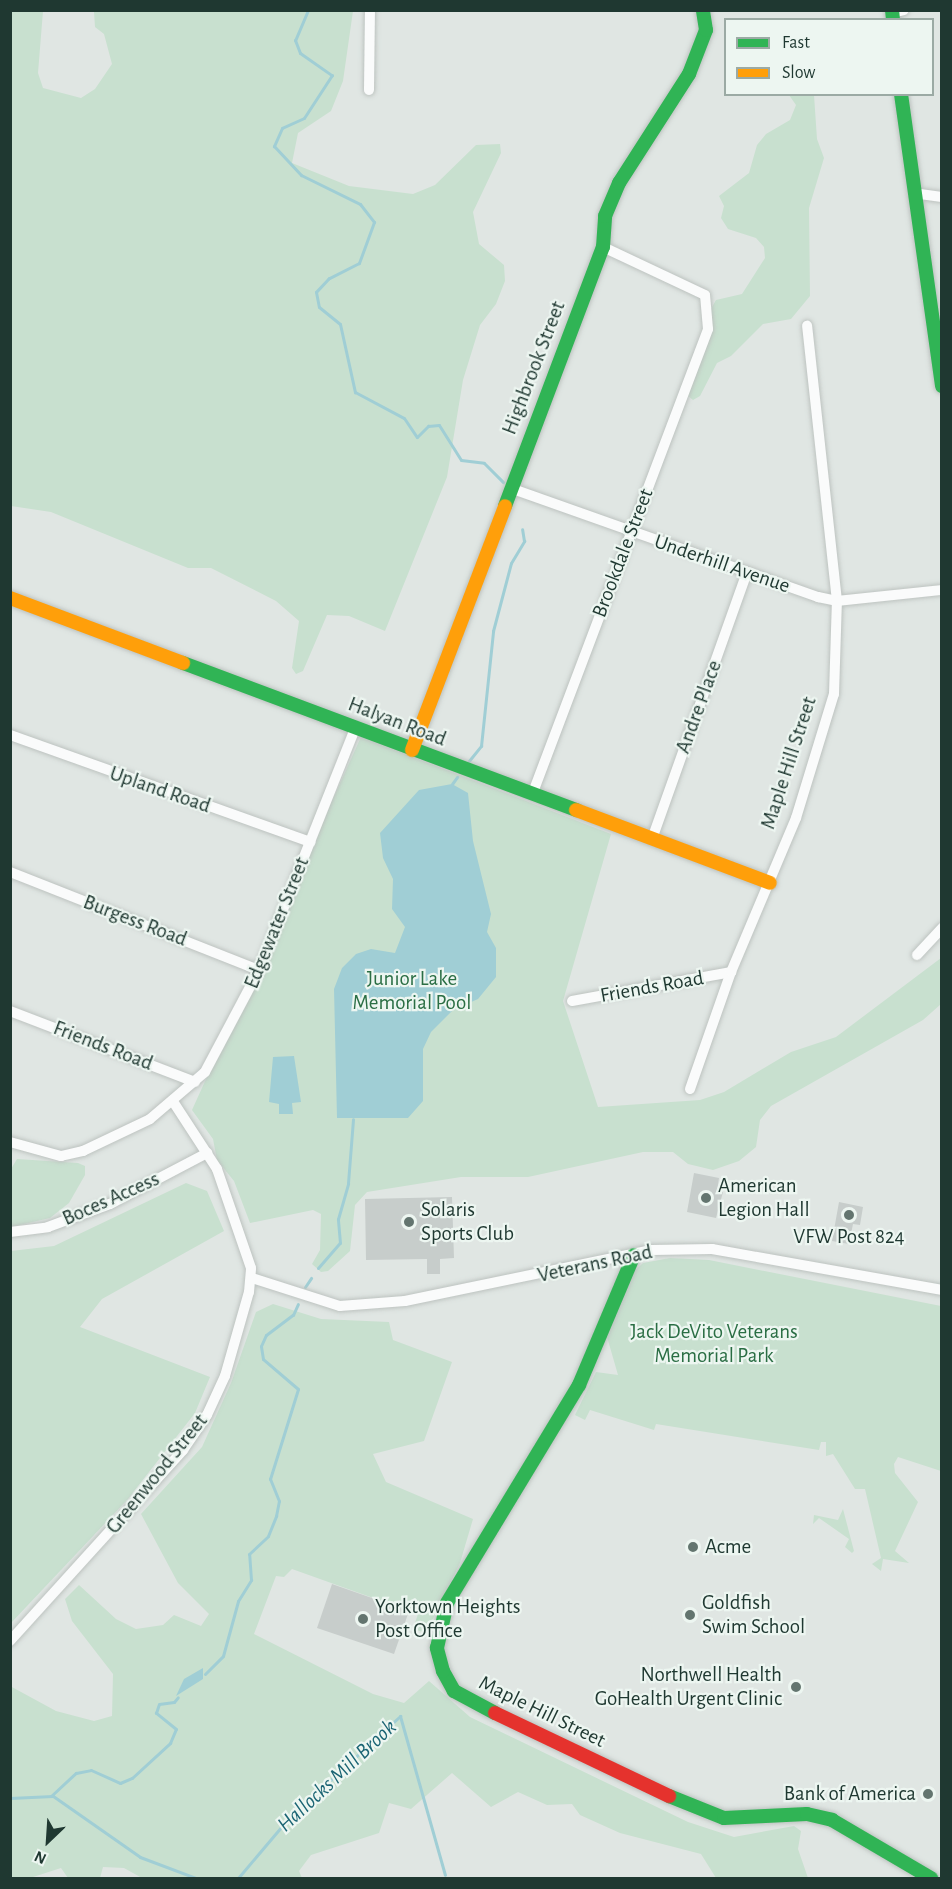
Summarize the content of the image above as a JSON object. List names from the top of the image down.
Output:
{
  "streets": {
    "street": [
      "Highbrook Street",
      "Brookdale Street",
      "Underhill Avenue",
      "Andre Place",
      "Halyan Road",
      "Maple Hill Street",
      "Upland Road",
      "Burgess Road",
      "Edgewater Street",
      "Friends Road",
      "Boces Access",
      "Veterans Road",
      "Greenwood Street"
    ]
  },
  "crossings": [
    ["Highbrook Street", "Brookdale Street"],
    ["Highbrook Street", "Underhill Avenue"],
    ["Highbrook Street", "Halyan Road"],
    ["Brookdale Street", "Underhill Avenue"],
    ["Brookdale Street", "Halyan Road"],
    ["Underhill Avenue", "Andre Place"],
    ["Underhill Avenue", "Maple Hill Street"],
    ["Andre Place", "Halyan Road"],
    ["Halyan Road", "Maple Hill Street"],
    ["Halyan Road", "Edgewater Street"],
    ["Maple Hill Street", "Friends Road"],
    ["Maple Hill Street", "Veterans Road"],
    ["Upland Road", "Edgewater Street"],
    ["Burgess Road", "Edgewater Street"],
    ["Edgewater Street", "Friends Road"],
    ["Veterans Road", "Greenwood Street"]
  ],
  "water": ["Hallocks Mill Brook"],
  "parks": ["Junior Lake Memorial Pool", "Jack DeVito Veterans Memorial Park"],
  "places": [
    "American Legion Hall",
    "VFW Post 824",
    "Solaris Sports Club",
    "Acme",
    "Goldfish Swim School",
    "Yorktown Heights Post Office",
    "Northwell Health GoHealth Urgent Clinic",
    "Bank of America"
  ],
  "legend": ["Fast", "Slow"],
  "north": "bottom left"
}
